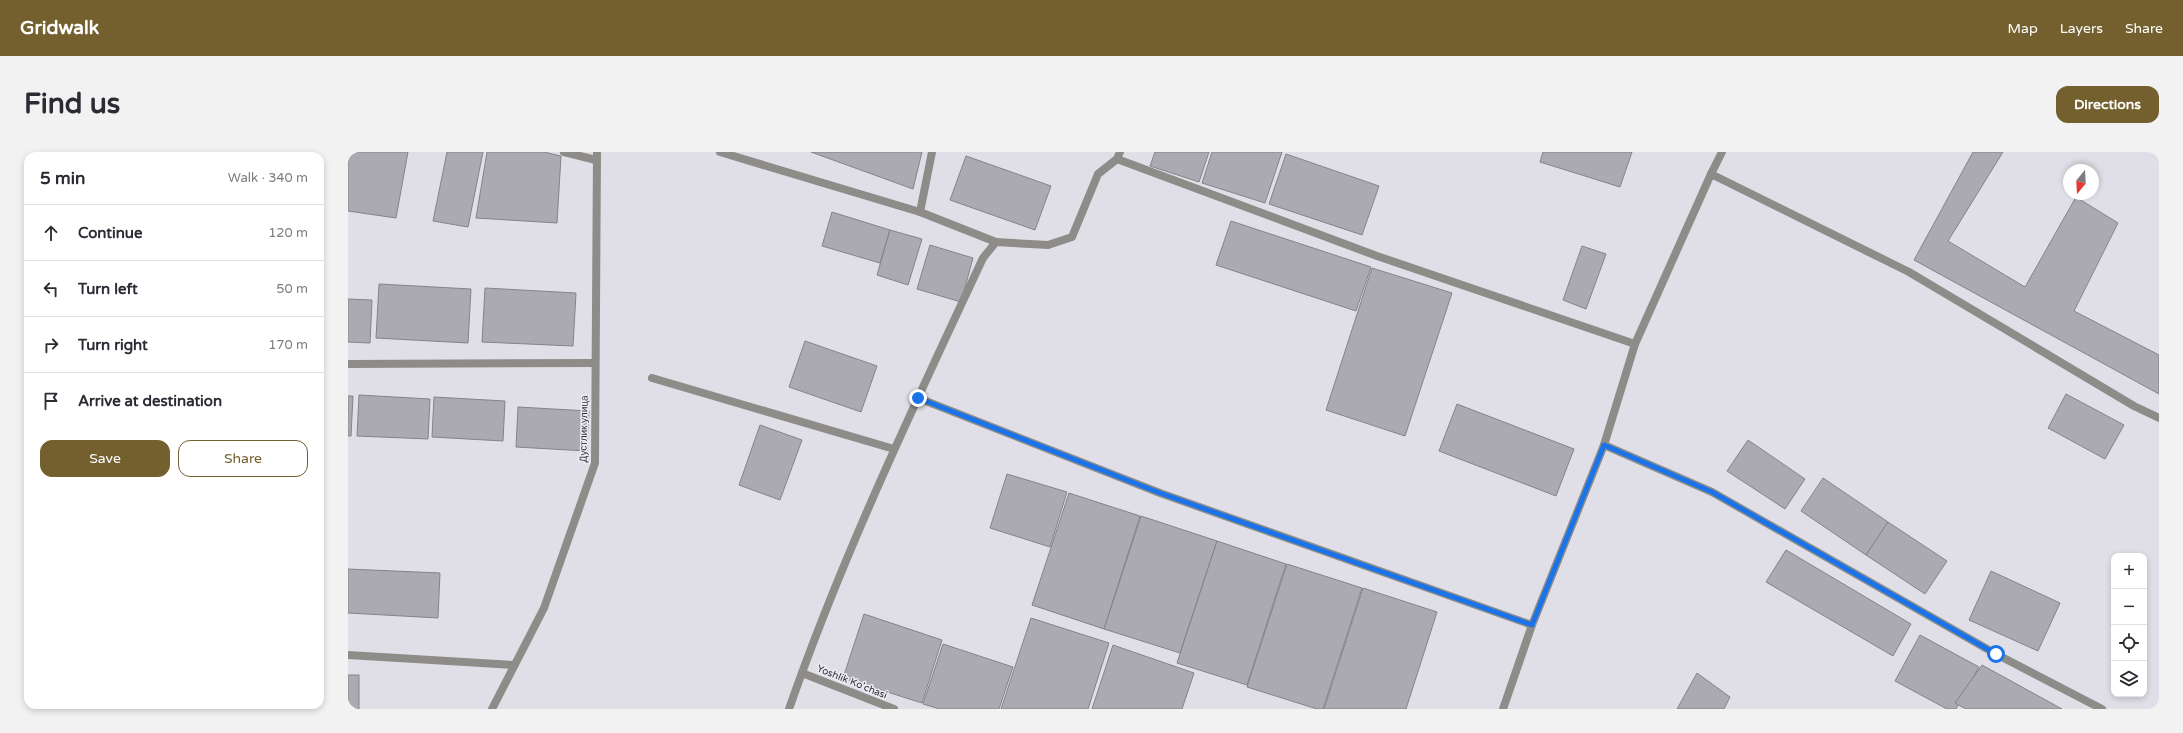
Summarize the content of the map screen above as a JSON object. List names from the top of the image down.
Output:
{
  "streets": {
    "street": ["Дустлик улица", "Yoshlik Ko'chasi"]
  },
  "north": "bottom",
  "page": {
    "header": "Gridwalk",
    "nav": ["Map", "Layers", "Share"],
    "buttons": [
      "Directions",
      ["Save", "Share"]
    ],
    "title": "Find us",
    "heading": ["5 min", "Walk · 340 m"],
    "list": [
      ["Continue", "120 m"],
      ["Turn left", "50 m"],
      ["Turn right", "170 m"],
      "Arrive at destination"
    ],
    "map_buttons": ["+", "−"]
  }
}
